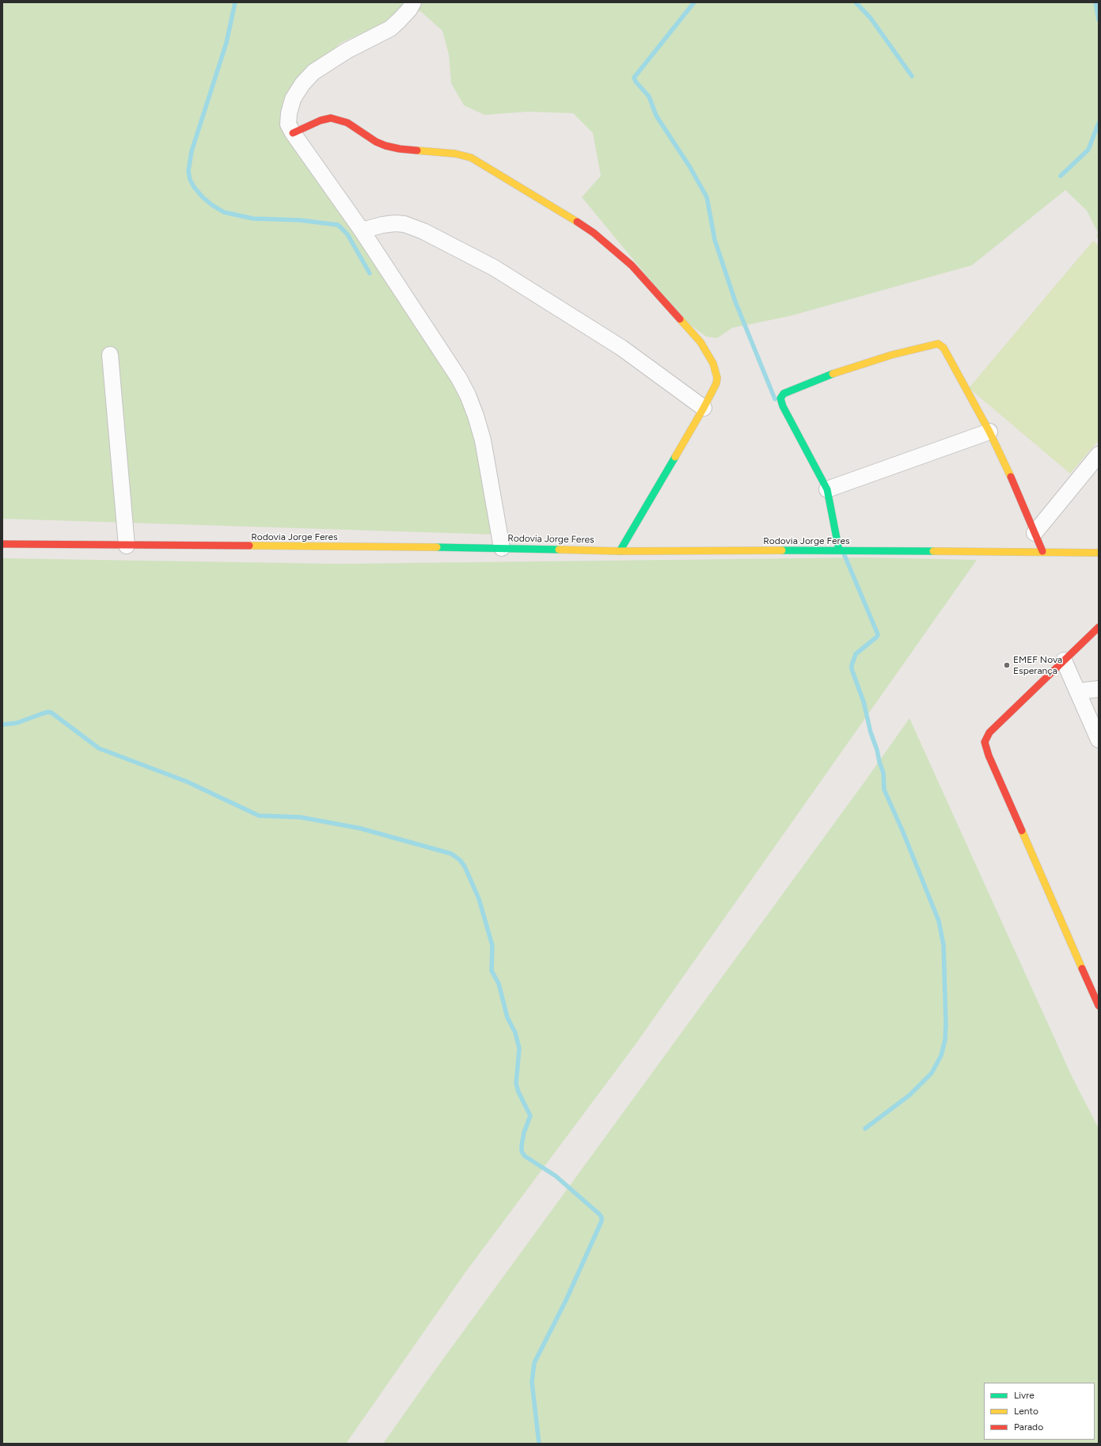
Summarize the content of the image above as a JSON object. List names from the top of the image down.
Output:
{
  "streets": {
    "street": ["Rodovia Jorge Feres"]
  },
  "places": ["EMEF Nova Esperança"],
  "legend": ["Livre", "Lento", "Parado"]
}
